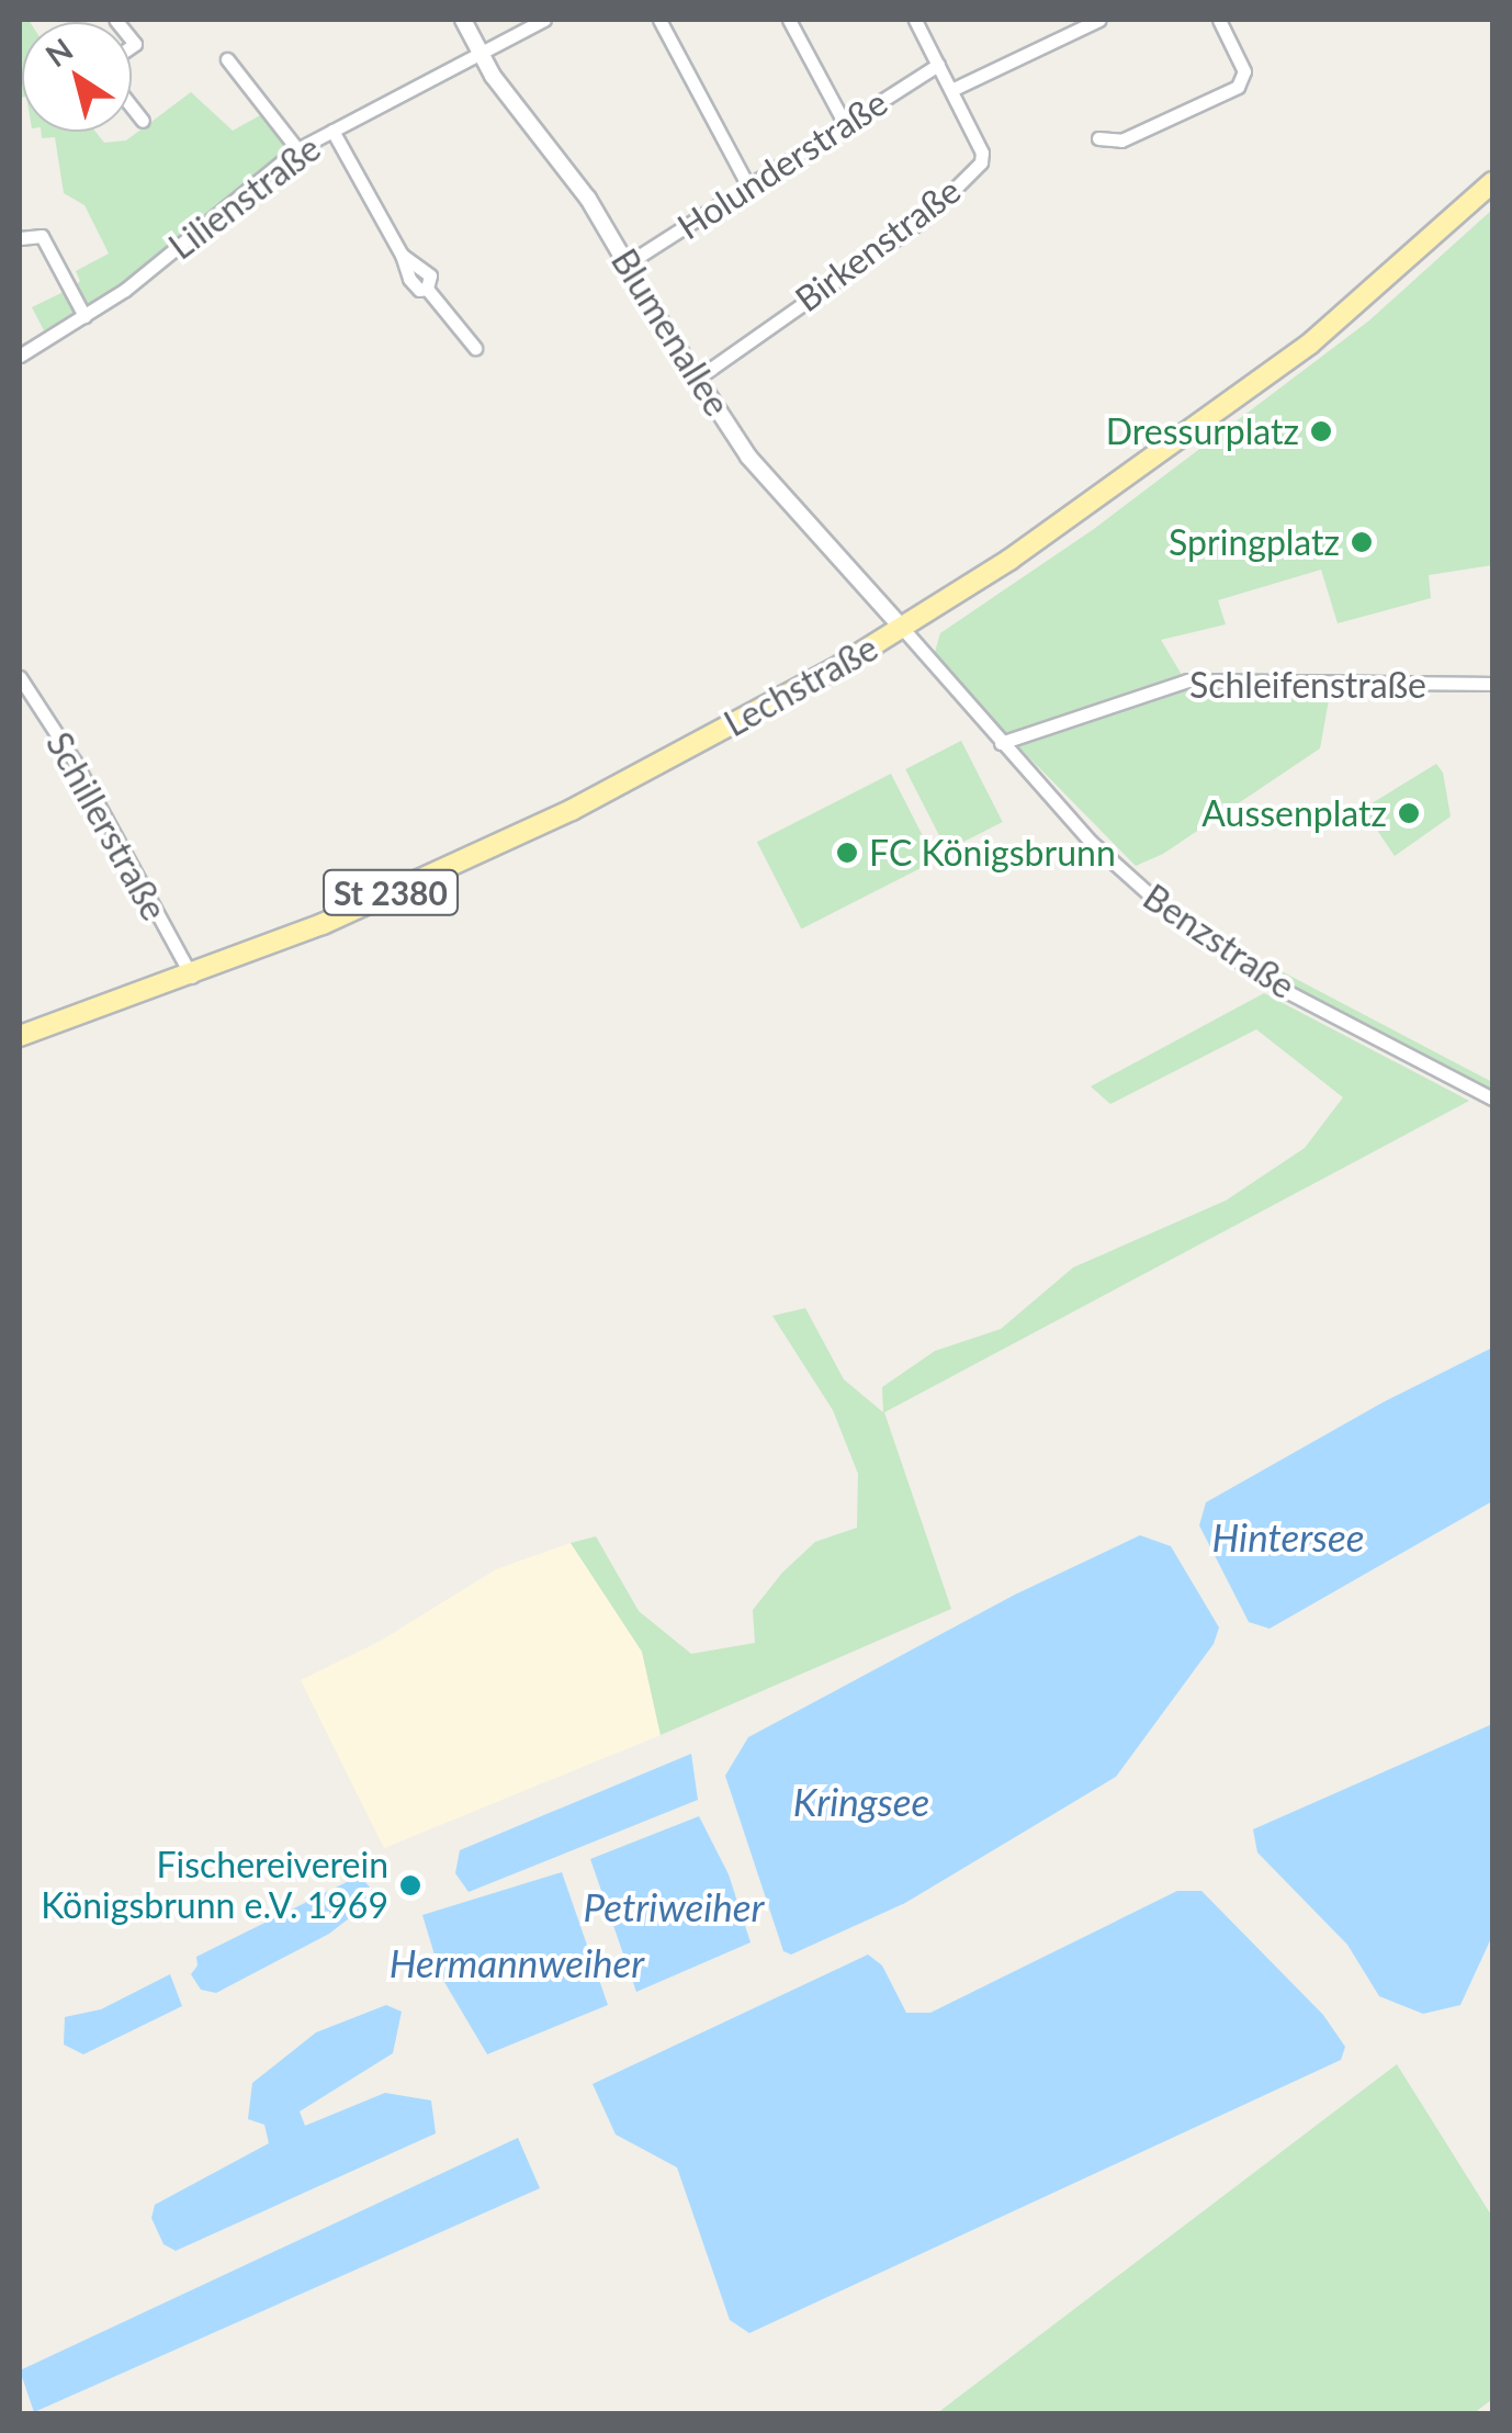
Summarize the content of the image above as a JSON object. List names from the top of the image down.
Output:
{
  "streets": {
    "main road": ["Lechstraße", "St 2380"],
    "street": [
      "Holunderstraße",
      "Lilienstraße",
      "Birkenstraße",
      "Blumenallee",
      "Schleifenstraße",
      "Schillerstraße",
      "Benzstraße"
    ]
  },
  "crossings": [
    ["Holunderstraße", "Birkenstraße"],
    ["Holunderstraße", "Blumenallee"],
    ["Lilienstraße", "Blumenallee"],
    ["Birkenstraße", "Blumenallee"],
    ["Blumenallee", "Lechstraße"],
    ["Blumenallee", "Benzstraße"],
    ["Schleifenstraße", "Benzstraße"],
    ["Lechstraße", "Schillerstraße"],
    ["Lechstraße", "Benzstraße"]
  ],
  "water": [
    "Hintersee",
    "Kringsee",
    "Petriweiher",
    "Hermannweiher"
  ],
  "places": [
    "Dressurplatz",
    "Springplatz",
    "Aussenplatz",
    "FC Königsbrunn",
    "Fischereiverein Königsbrunn e.V. 1969"
  ],
  "north": "top left"
}
